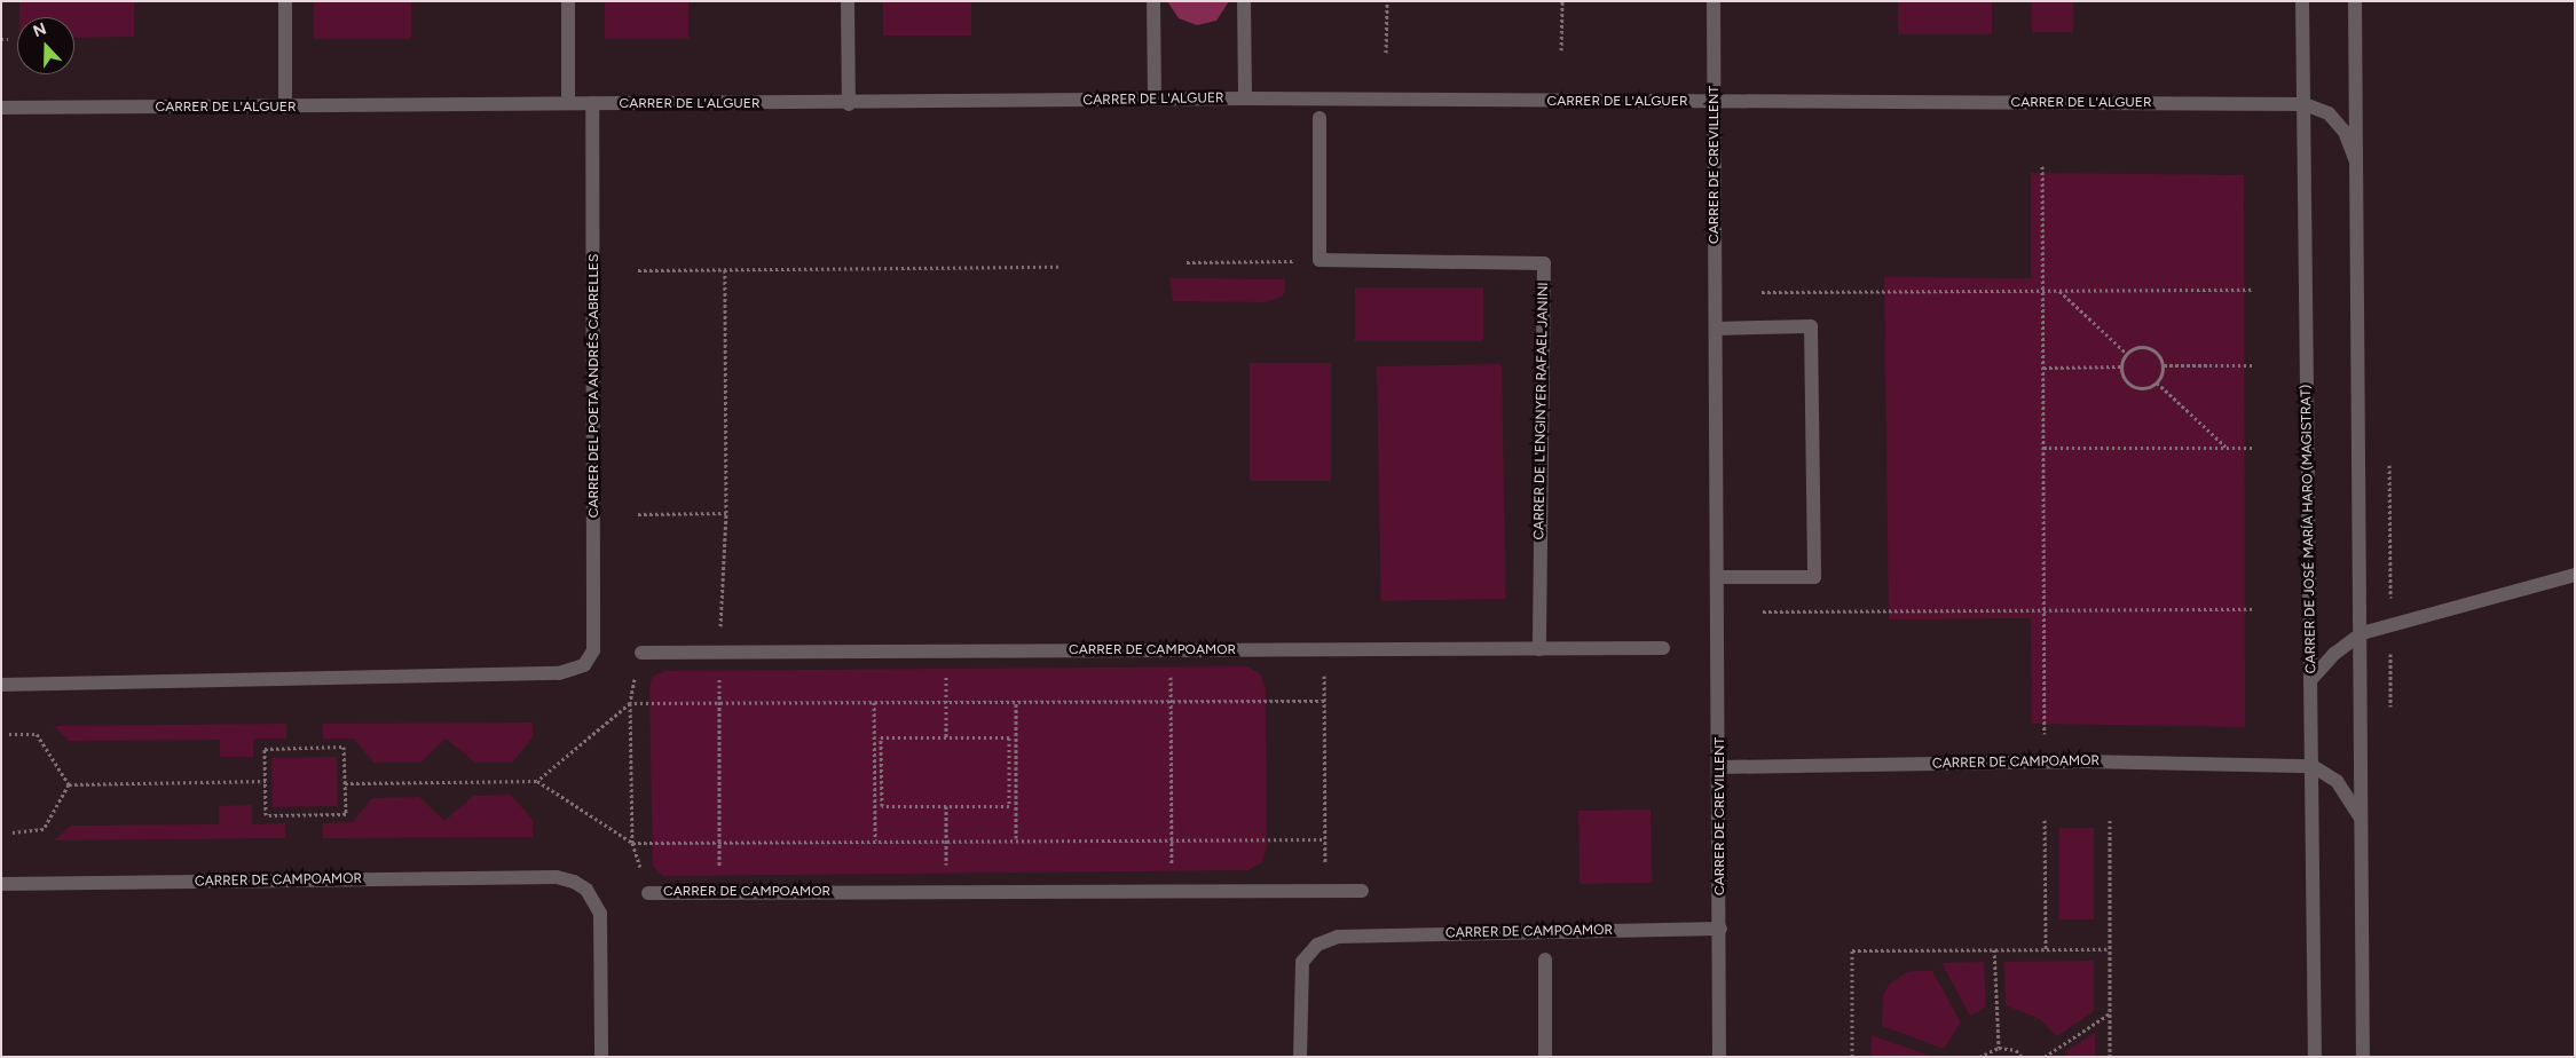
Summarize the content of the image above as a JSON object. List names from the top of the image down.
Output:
{
  "streets": {
    "street": [
      "CARRER DE L'ALGUER",
      "CARRER DE CREVILLENT",
      "CARRER DEL POETA ANDRÉS CABRELLES",
      "CARRER DE L'ENGINYER RAFAEL JANINI",
      "CARRER DE JOSÉ MARÍA HARO (MAGISTRAT)",
      "CARRER DE CAMPOAMOR"
    ]
  },
  "crossings": [
    ["CARRER DE L'ALGUER", "CARRER DE CREVILLENT"],
    ["CARRER DE L'ALGUER", "CARRER DEL POETA ANDRÉS CABRELLES"],
    ["CARRER DE L'ALGUER", "CARRER DE JOSÉ MARÍA HARO (MAGISTRAT)"],
    ["CARRER DE CREVILLENT", "CARRER DE CAMPOAMOR"],
    ["CARRER DE L'ENGINYER RAFAEL JANINI", "CARRER DE CAMPOAMOR"],
    ["CARRER DE JOSÉ MARÍA HARO (MAGISTRAT)", "CARRER DE CAMPOAMOR"]
  ],
  "north": "top"
}
